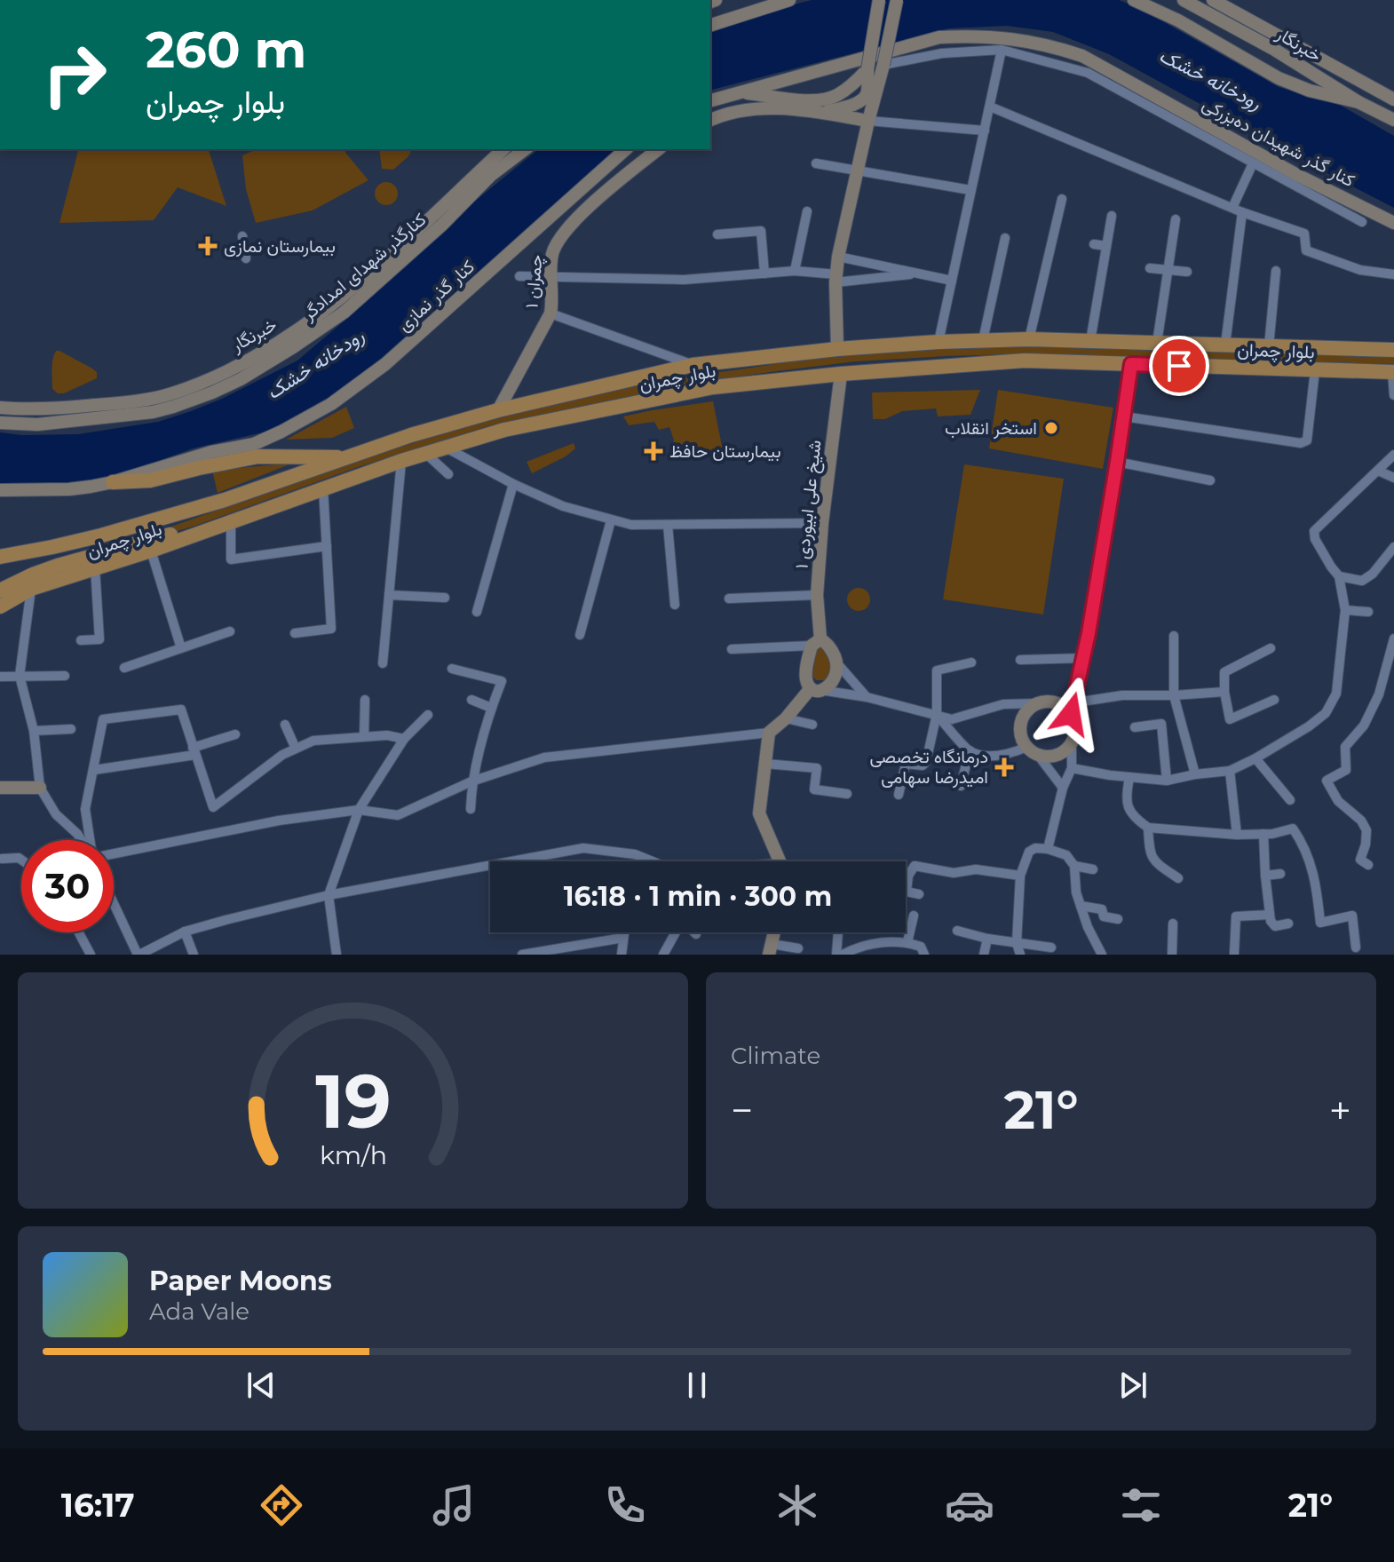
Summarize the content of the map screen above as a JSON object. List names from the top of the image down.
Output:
{
  "streets": {
    "main road": [
      "خبرنگار",
      "کنار گذر شهیدان ده‌بزرکی",
      "کنارگذر شهدای امدادگر",
      "چمران ۱",
      "کنار گذر نمازی",
      "بلوار چمران",
      "شیخ علی ابیوردی ۱"
    ]
  },
  "crossings": [
    ["چمران ۱", "بلوار چمران"],
    ["بلوار چمران", "شیخ علی ابیوردی ۱"]
  ],
  "water": ["رودخانه خشک"],
  "places": {
    "health": ["بیمارستان نمازی", "بیمارستان حافظ", "درمانگاه تخصصی امیدرضا سهامی"],
    "other": ["استخر انقلاب"]
  },
  "page": {
    "turn": ["260 m", "بلوار چمران"],
    "limit": "30",
    "trip": "16:18 · 1 min · 300 m",
    "tile": "Climate",
    "heat": ["−", "21°", "+"],
    "song": ["Paper Moons", "Ada Vale"],
    "tabs": ["16:17", "21°"],
    "gauge": ["19", "km/h"]
  }
}
